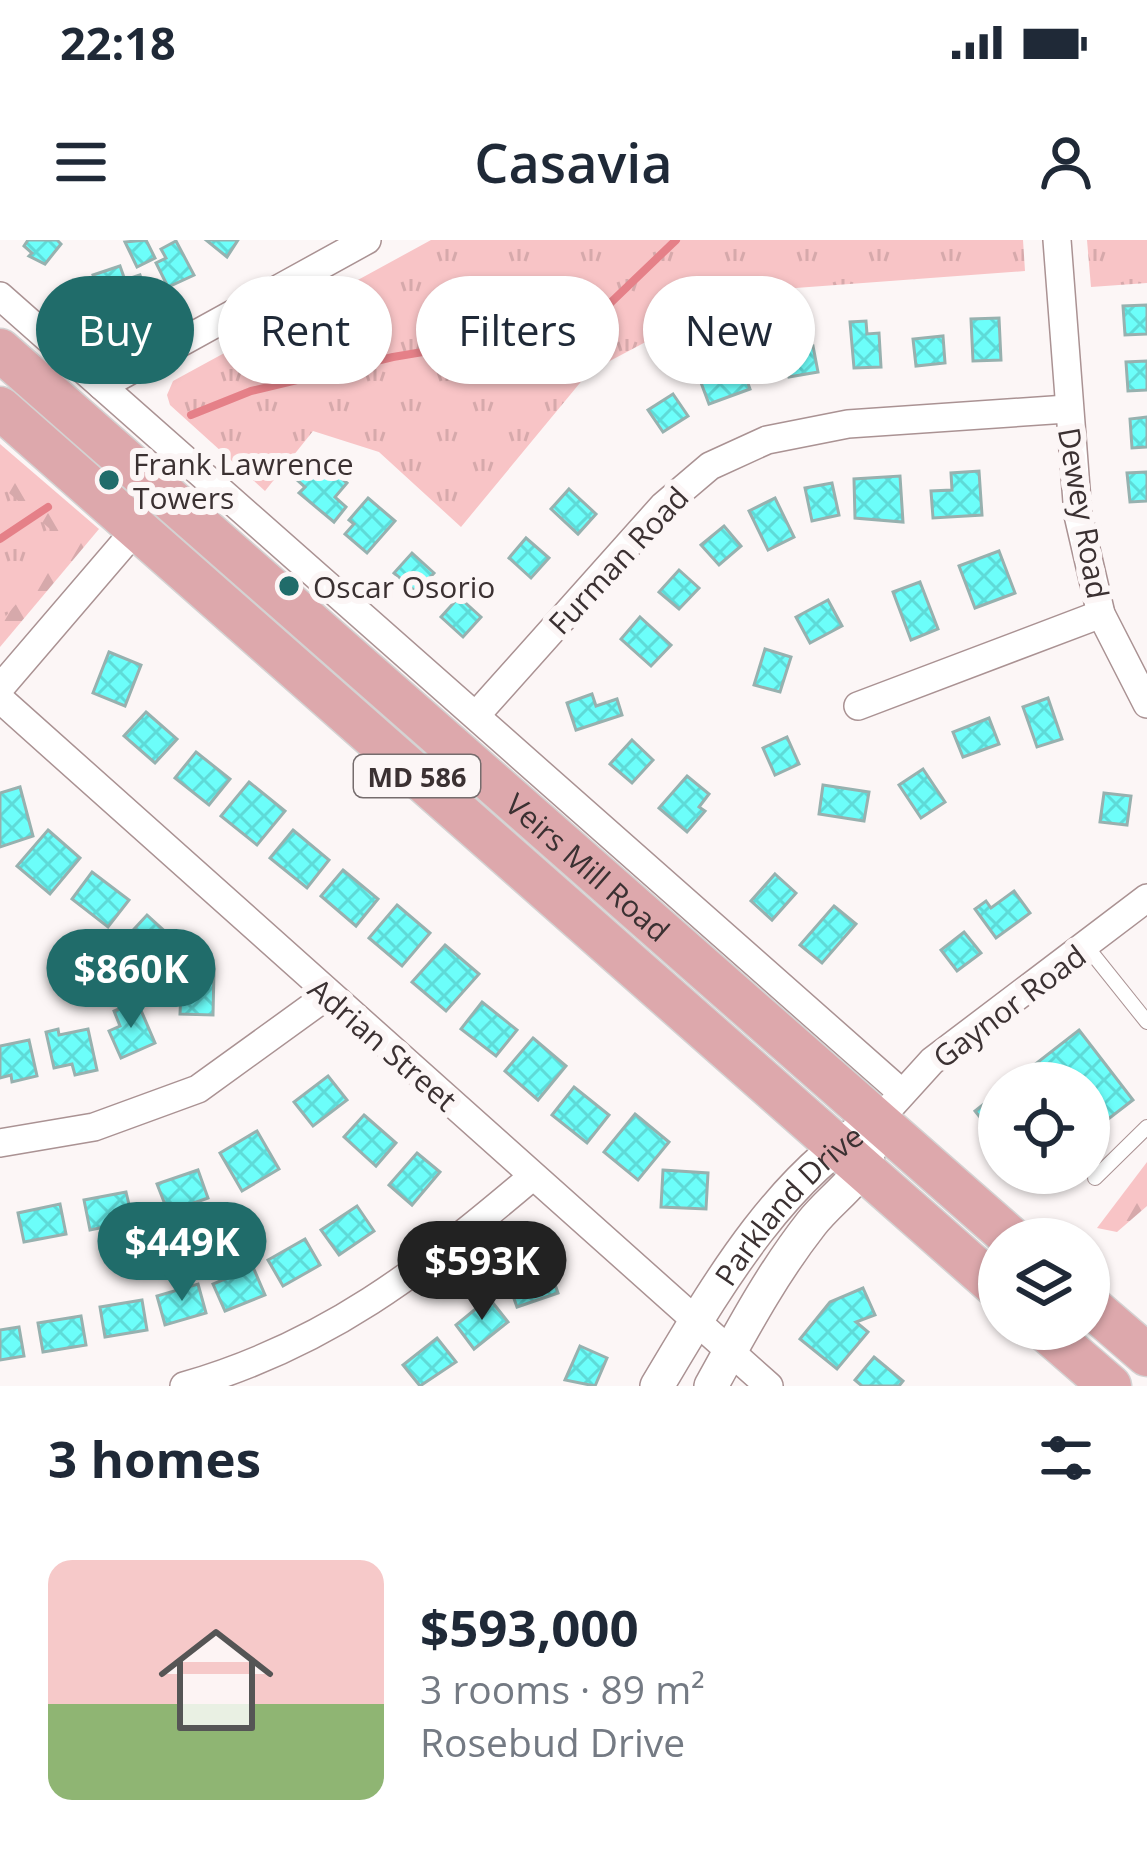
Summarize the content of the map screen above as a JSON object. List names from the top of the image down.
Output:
{
  "streets": {
    "main road": ["MD 586", "Veirs Mill Road"],
    "street": [
      "Dewey Road",
      "Furman Road",
      "Gaynor Road",
      "Adrian Street",
      "Parkland Drive"
    ]
  },
  "crossings": [
    ["Dewey Road", "Furman Road"],
    ["Veirs Mill Road", "Gaynor Road"],
    ["Veirs Mill Road", "Parkland Drive"],
    ["Gaynor Road", "Parkland Drive"],
    ["Adrian Street", "Parkland Drive"]
  ],
  "places": ["Frank Lawrence Towers", "Oscar Osorio"],
  "page": {
    "status": "22:18",
    "header": "Casavia",
    "chip": [
      "Buy",
      "Rent",
      "Filters",
      "New"
    ],
    "price": ["$860K", "$449K", "$593K"],
    "heading": "3 homes",
    "list": [
      {
        "name": "$593,000",
        "note": "3 rooms · 89 m² · Rosebud Drive"
      }
    ]
  }
}
